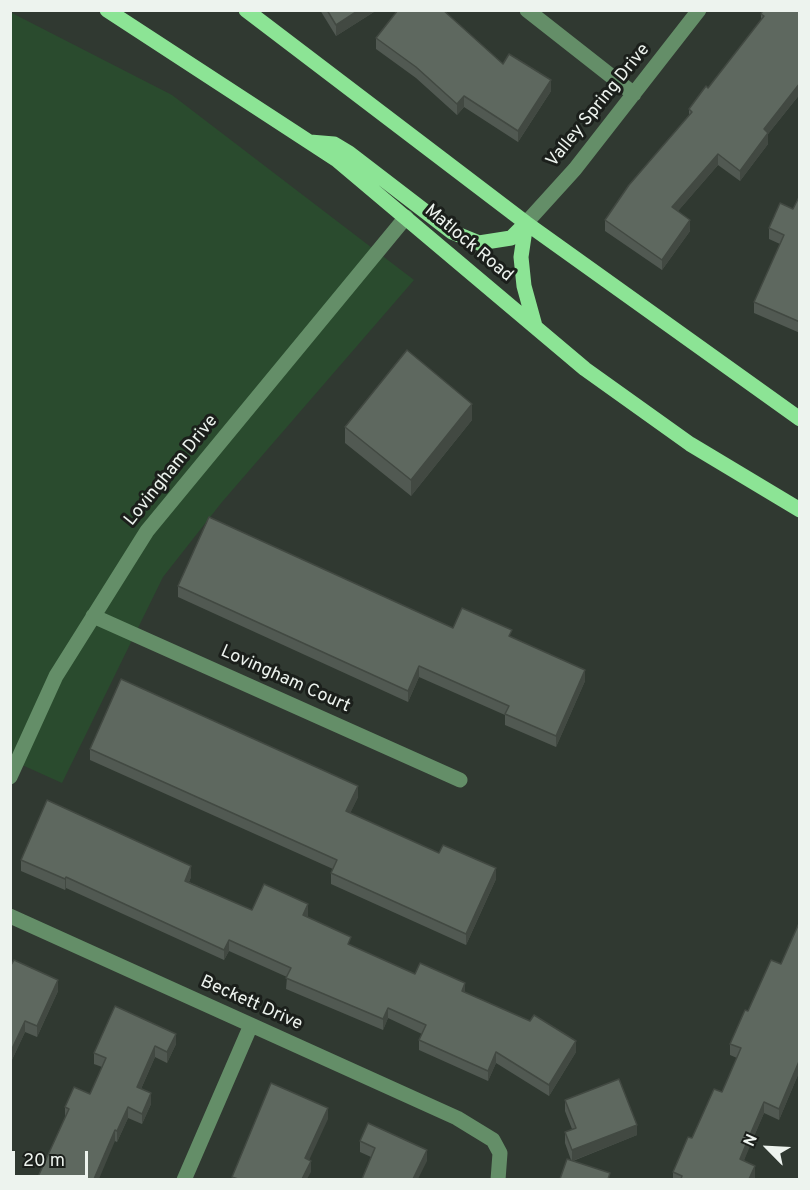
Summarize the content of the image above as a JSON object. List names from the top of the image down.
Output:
{
  "streets": {
    "main road": ["Matlock Road"],
    "street": [
      "Valley Spring Drive",
      "Lovingham Drive",
      "Lovingham Court",
      "Beckett Drive"
    ]
  },
  "crossings": [
    ["Matlock Road", "Lovingham Drive"],
    ["Lovingham Drive", "Lovingham Court"]
  ],
  "scale_bar": "20 m",
  "north": "top left"
}
